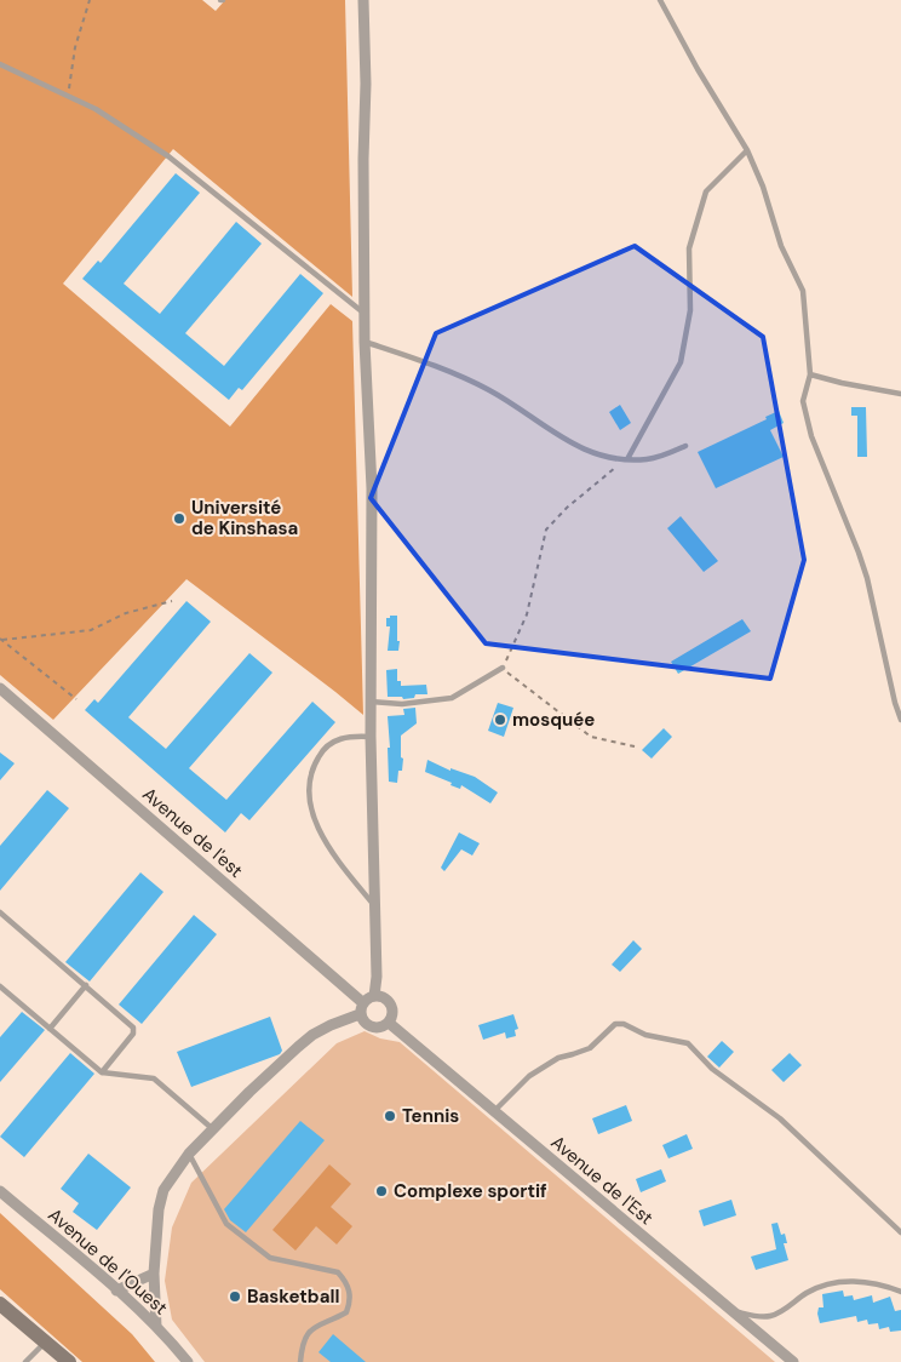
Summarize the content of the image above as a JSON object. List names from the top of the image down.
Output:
{
  "streets": {
    "street": ["Avenue de l'est", "Avenue de l'Est", "Avenue de l'Ouest"]
  },
  "crossings": [
    ["Avenue de l'est", "Avenue de l'Est"]
  ],
  "places": [
    "Université de Kinshasa",
    "mosquée",
    "Tennis",
    "Complexe sportif",
    "Basketball"
  ]
}
